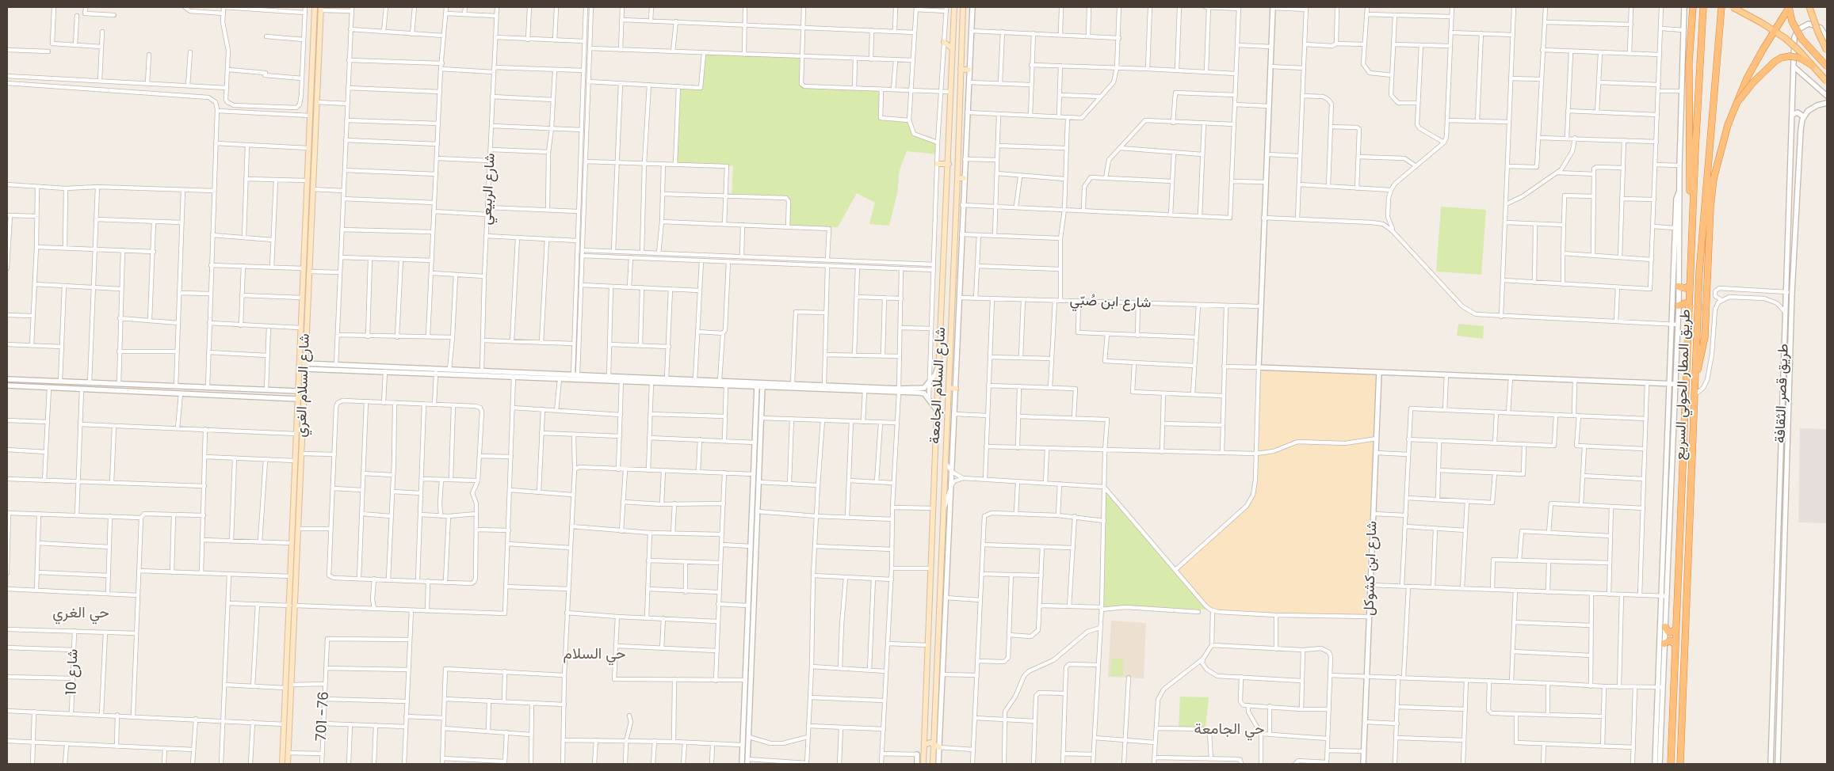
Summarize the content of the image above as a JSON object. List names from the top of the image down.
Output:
{
  "streets": {
    "highway": ["طريق المطار الحولي السريع"],
    "main road": ["شارع السلام الغري", "شارع السلام الجامعة"],
    "street": [
      "شارع الربيعي",
      "شارع ابن صُبّي",
      "طريق قصر الثقافة",
      "شارع ابن كشوكل",
      "شارع 10",
      "701 -76"
    ]
  },
  "districts": ["حي الغري", "حي السلام", "حي الجامعة"]
}
